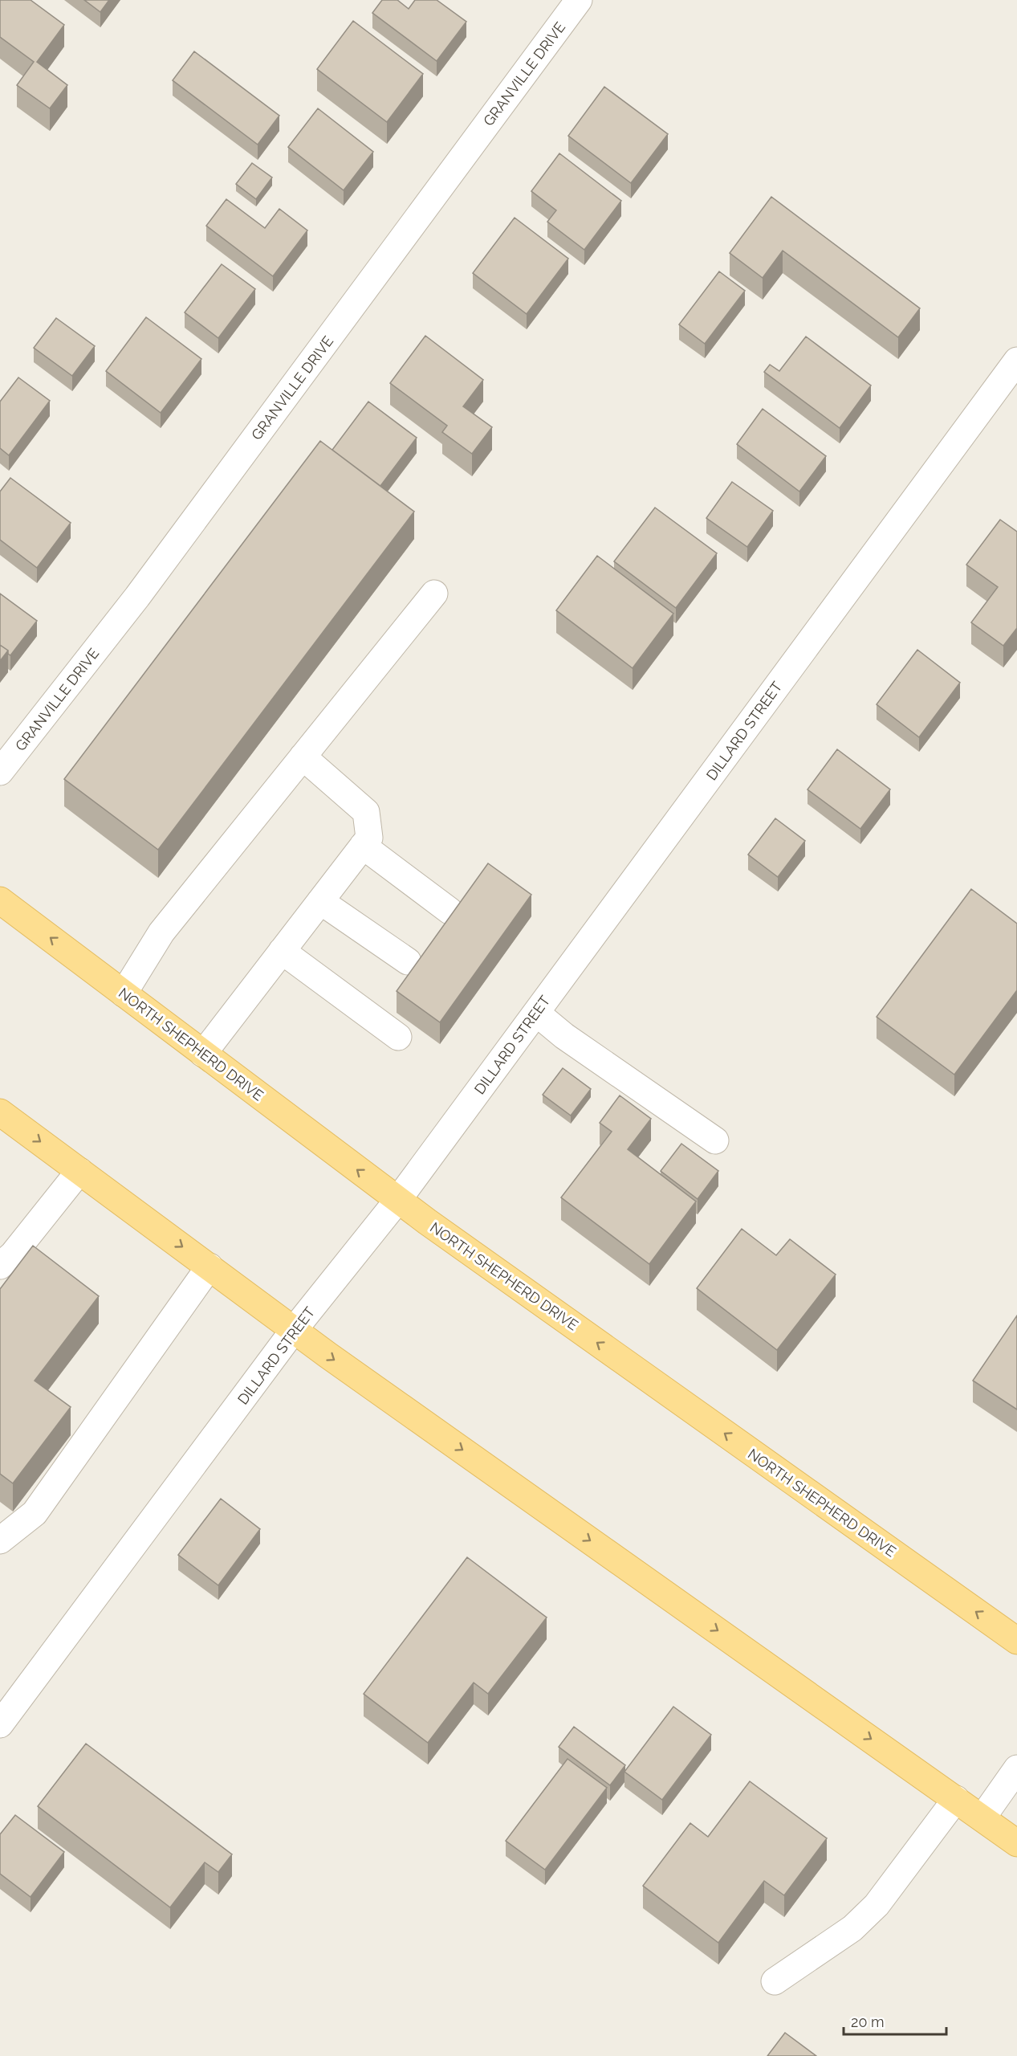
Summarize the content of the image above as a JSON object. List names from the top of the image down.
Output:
{
  "streets": {
    "main road": ["NORTH SHEPHERD DRIVE"],
    "street": ["GRANVILLE DRIVE", "DILLARD STREET"]
  },
  "crossings": [
    ["DILLARD STREET", "NORTH SHEPHERD DRIVE"]
  ],
  "scale_bar": "20 m"
}
